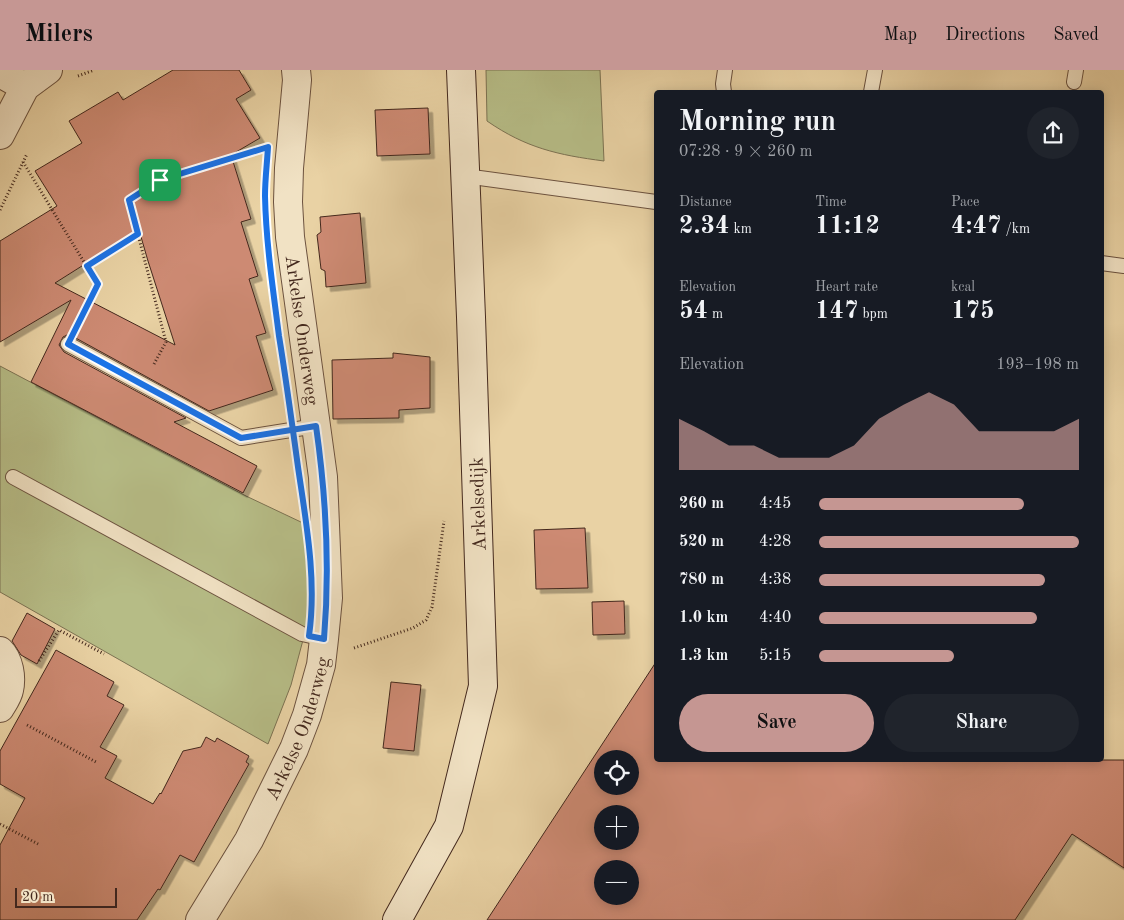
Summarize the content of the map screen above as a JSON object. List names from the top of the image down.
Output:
{
  "streets": {
    "street": ["Arkelse Onderweg", "Arkelsedijk"]
  },
  "scale_bar": "20 m",
  "page": {
    "header": "Milers",
    "nav": ["Map", "Directions", "Saved"],
    "heading": ["Morning run", "07:28 · 9 × 260 m"],
    "stats": [
      ["Distance", "2.34 km"],
      ["Time", "11:12"],
      ["Pace", "4:47 /km"],
      ["Elevation", "54 m"],
      ["Heart rate", "147 bpm"],
      ["kcal", "175"]
    ],
    "chart": ["Elevation", "193–198 m"],
    "list": [
      {
        "name": "260 m",
        "note": "4:45"
      },
      {
        "name": "520 m",
        "note": "4:28"
      },
      {
        "name": "780 m",
        "note": "4:38"
      },
      {
        "name": "1.0 km",
        "note": "4:40"
      },
      {
        "name": "1.3 km",
        "note": "5:15"
      }
    ],
    "buttons": ["Save", "Share"],
    "map_buttons": ["+", "−"],
    "scale": "20 m"
  }
}
